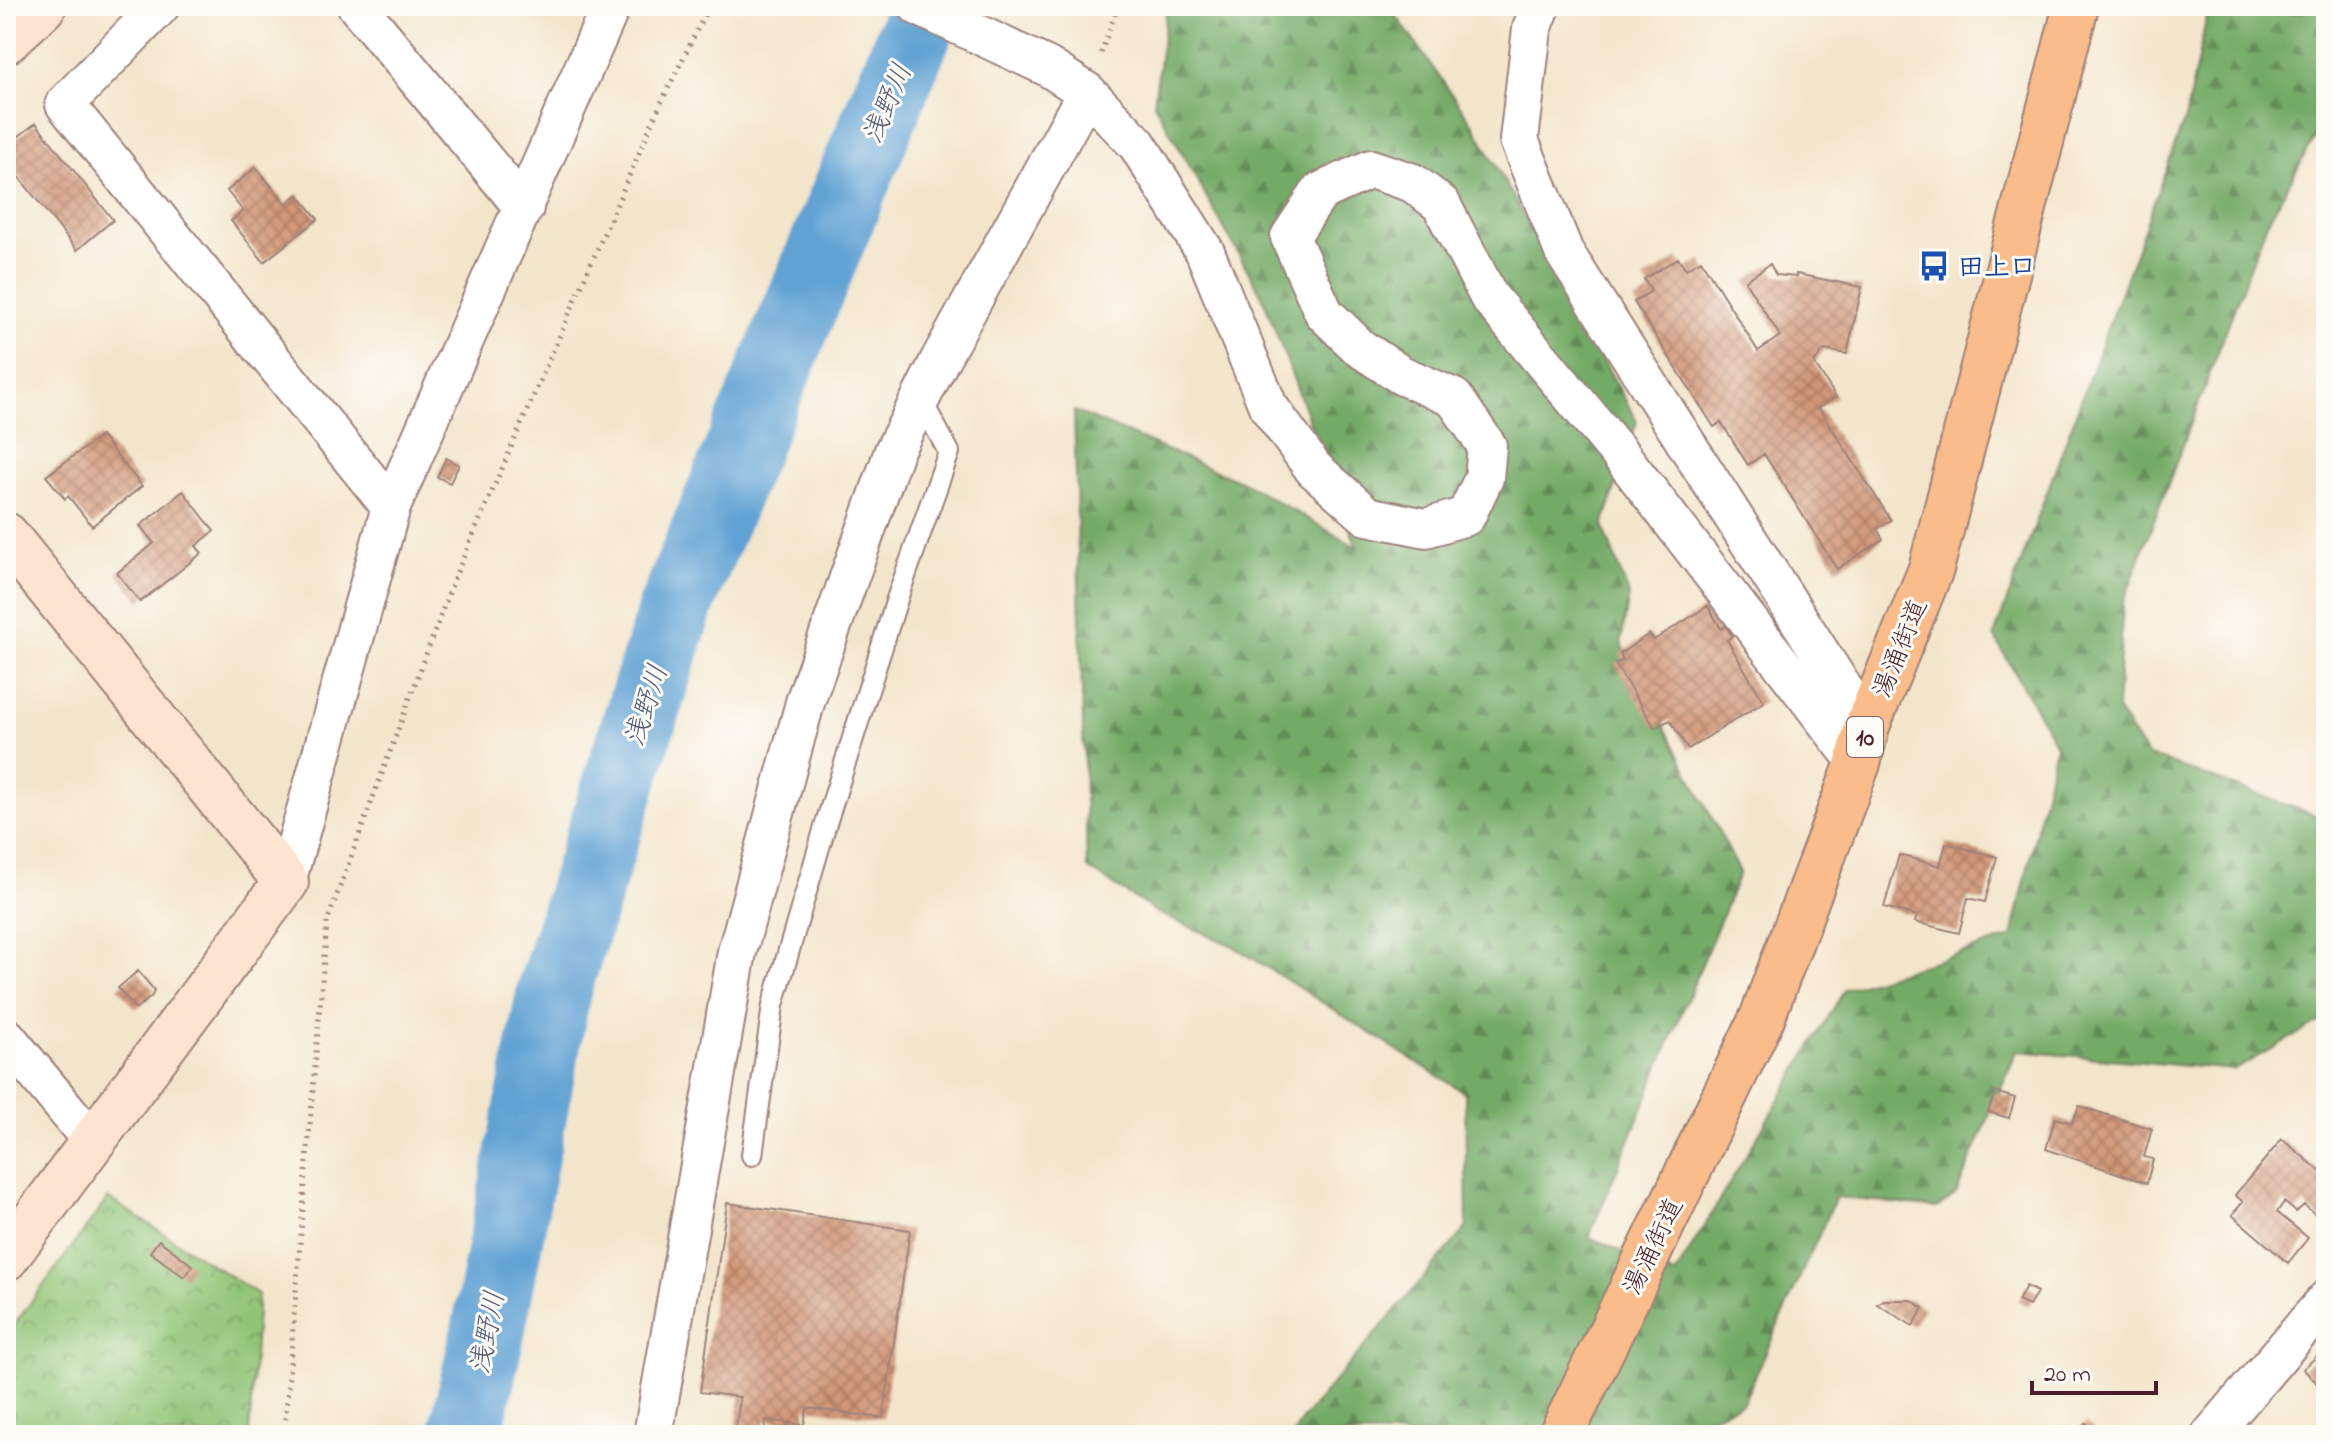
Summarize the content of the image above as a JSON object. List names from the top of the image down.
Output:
{
  "streets": {
    "main road": ["湯涌街道", "10"]
  },
  "water": ["浅野川"],
  "places": {
    "bus stop": ["田上口"]
  },
  "scale_bar": "20 m"
}
